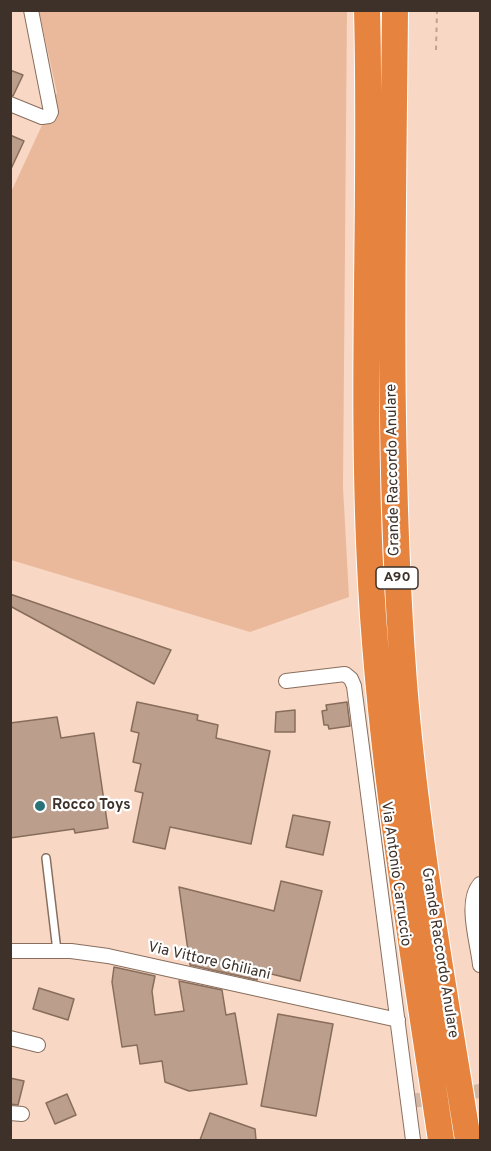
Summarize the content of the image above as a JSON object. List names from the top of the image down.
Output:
{
  "streets": {
    "highway": ["Grande Raccordo Anulare", "A90"],
    "street": ["Via Antonio Carruccio", "Via Vittore Ghiliani"]
  },
  "crossings": [
    ["Via Antonio Carruccio", "Via Vittore Ghiliani"]
  ],
  "places": ["Rocco Toys"]
}
